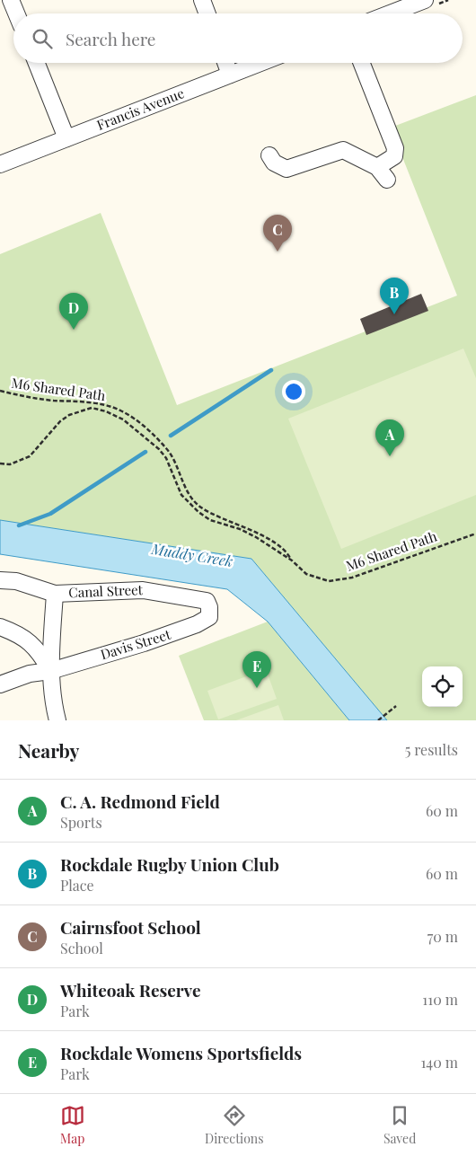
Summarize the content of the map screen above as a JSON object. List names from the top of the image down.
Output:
{
  "streets": {
    "street": ["Francis Avenue", "Canal Street", "Davis Street"],
    "path": ["M6 Shared Path"]
  },
  "crossings": [
    ["Canal Street", "Davis Street"]
  ],
  "water": ["Muddy Creek"],
  "page": {
    "search": "Search here",
    "pins": [
      "C",
      "B",
      "D",
      "A",
      "E"
    ],
    "heading": ["Nearby", "5 results"],
    "list": [
      {
        "mark": "A",
        "name": "C. A. Redmond Field",
        "note": "Sports",
        "value": "60 m"
      },
      {
        "mark": "B",
        "name": "Rockdale Rugby Union Club",
        "note": "Place",
        "value": "60 m"
      },
      {
        "mark": "C",
        "name": "Cairnsfoot School",
        "note": "School",
        "value": "70 m"
      },
      {
        "mark": "D",
        "name": "Whiteoak Reserve",
        "note": "Park",
        "value": "110 m"
      },
      {
        "mark": "E",
        "name": "Rockdale Womens Sportsfields",
        "note": "Park",
        "value": "140 m"
      }
    ],
    "nav": ["Map", "Directions", "Saved"]
  }
}
